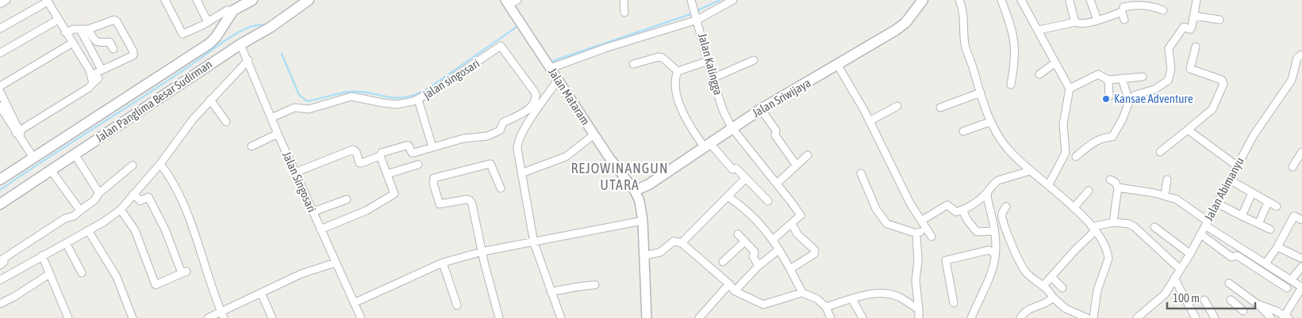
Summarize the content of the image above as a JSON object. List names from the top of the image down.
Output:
{
  "streets": {
    "main road": ["Jalan Sriwijaya", "Jalan Panglima Besar Sudirman"],
    "street": [
      "Jalan Kalingga",
      "jalan singosari",
      "Jalan Mataram",
      "Jalan Singosari",
      "Jalan Abimanyu"
    ]
  },
  "crossings": [
    ["Jalan Kalingga", "Jalan Sriwijaya"],
    ["jalan singosari", "Jalan Singosari"],
    ["Jalan Mataram", "Jalan Sriwijaya"],
    ["Jalan Panglima Besar Sudirman", "Jalan Singosari"]
  ],
  "districts": ["REJOWINANGUN UTARA"],
  "places": ["Kansae Adventure"],
  "scale_bar": "100 m"
}
